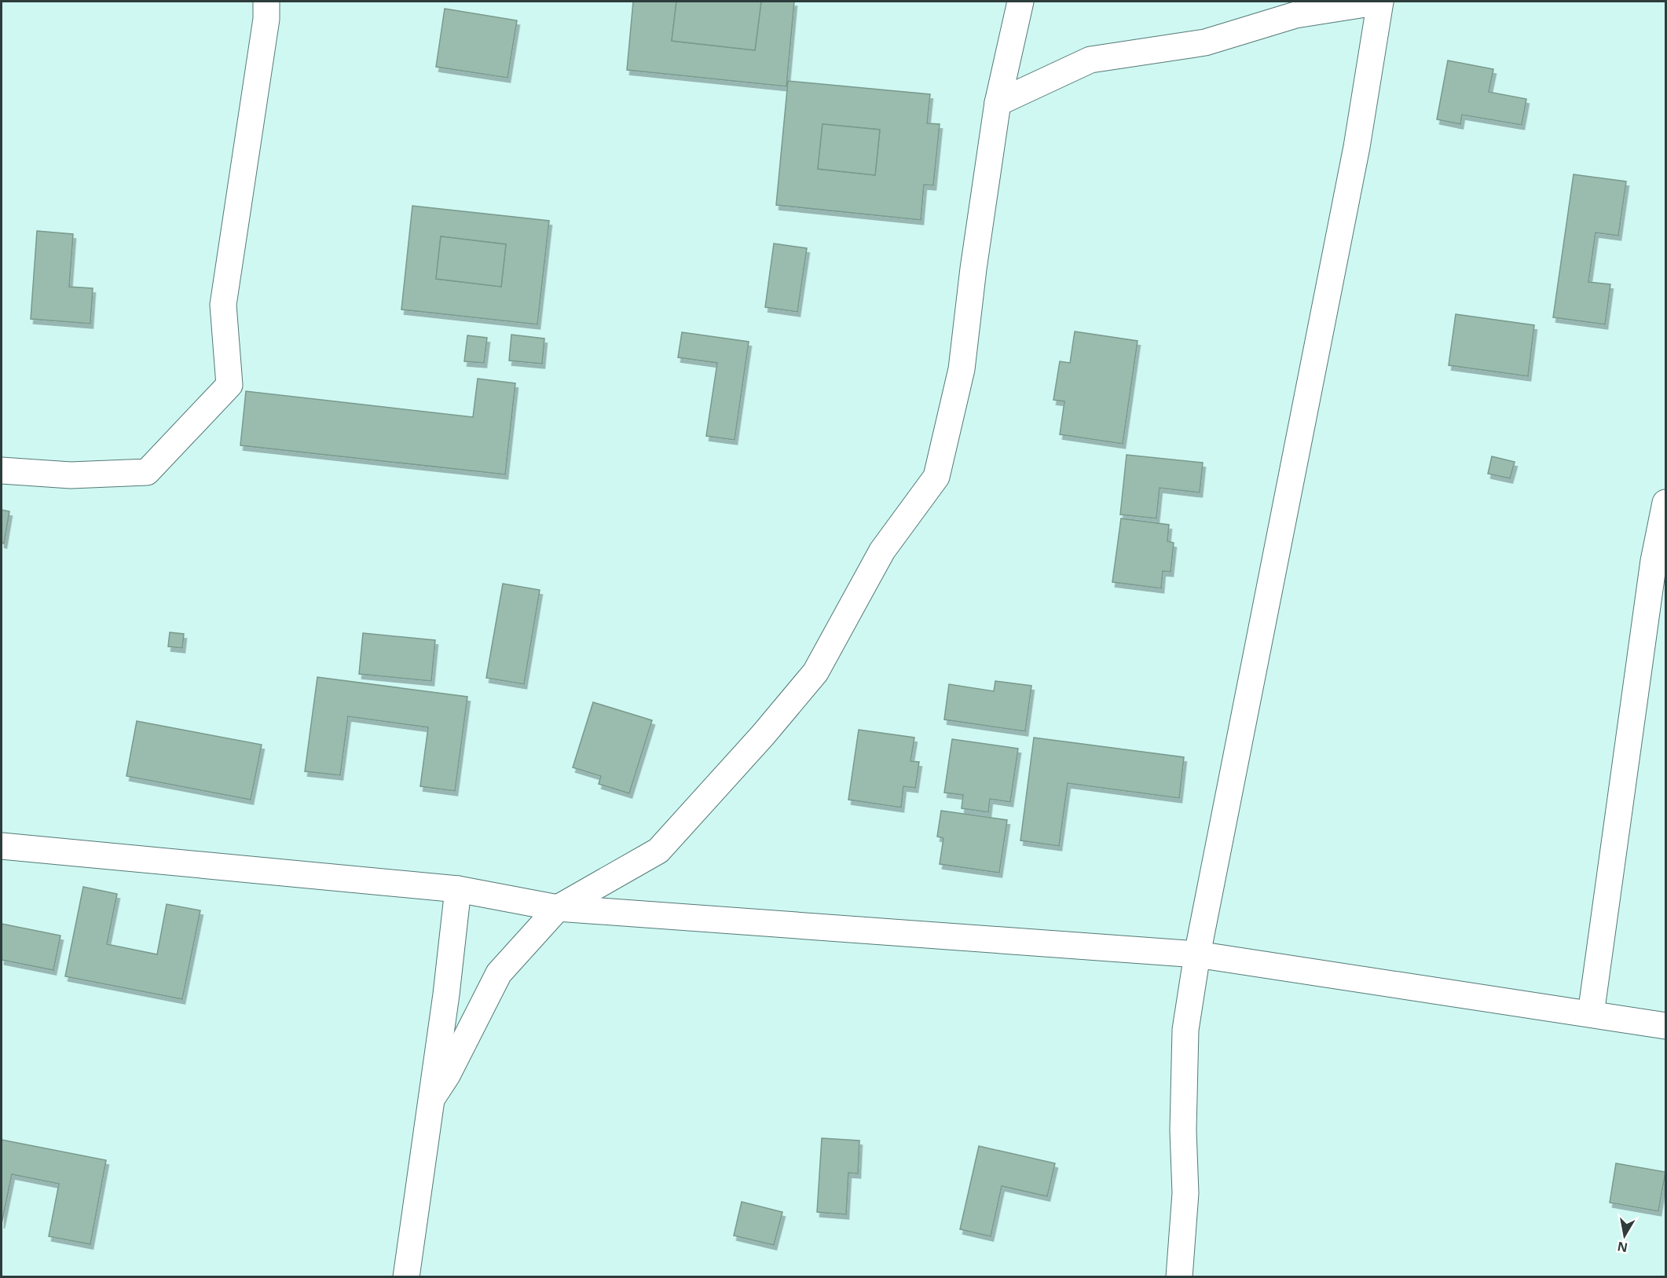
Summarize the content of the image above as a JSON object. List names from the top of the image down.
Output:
{
  "north": "bottom"
}
